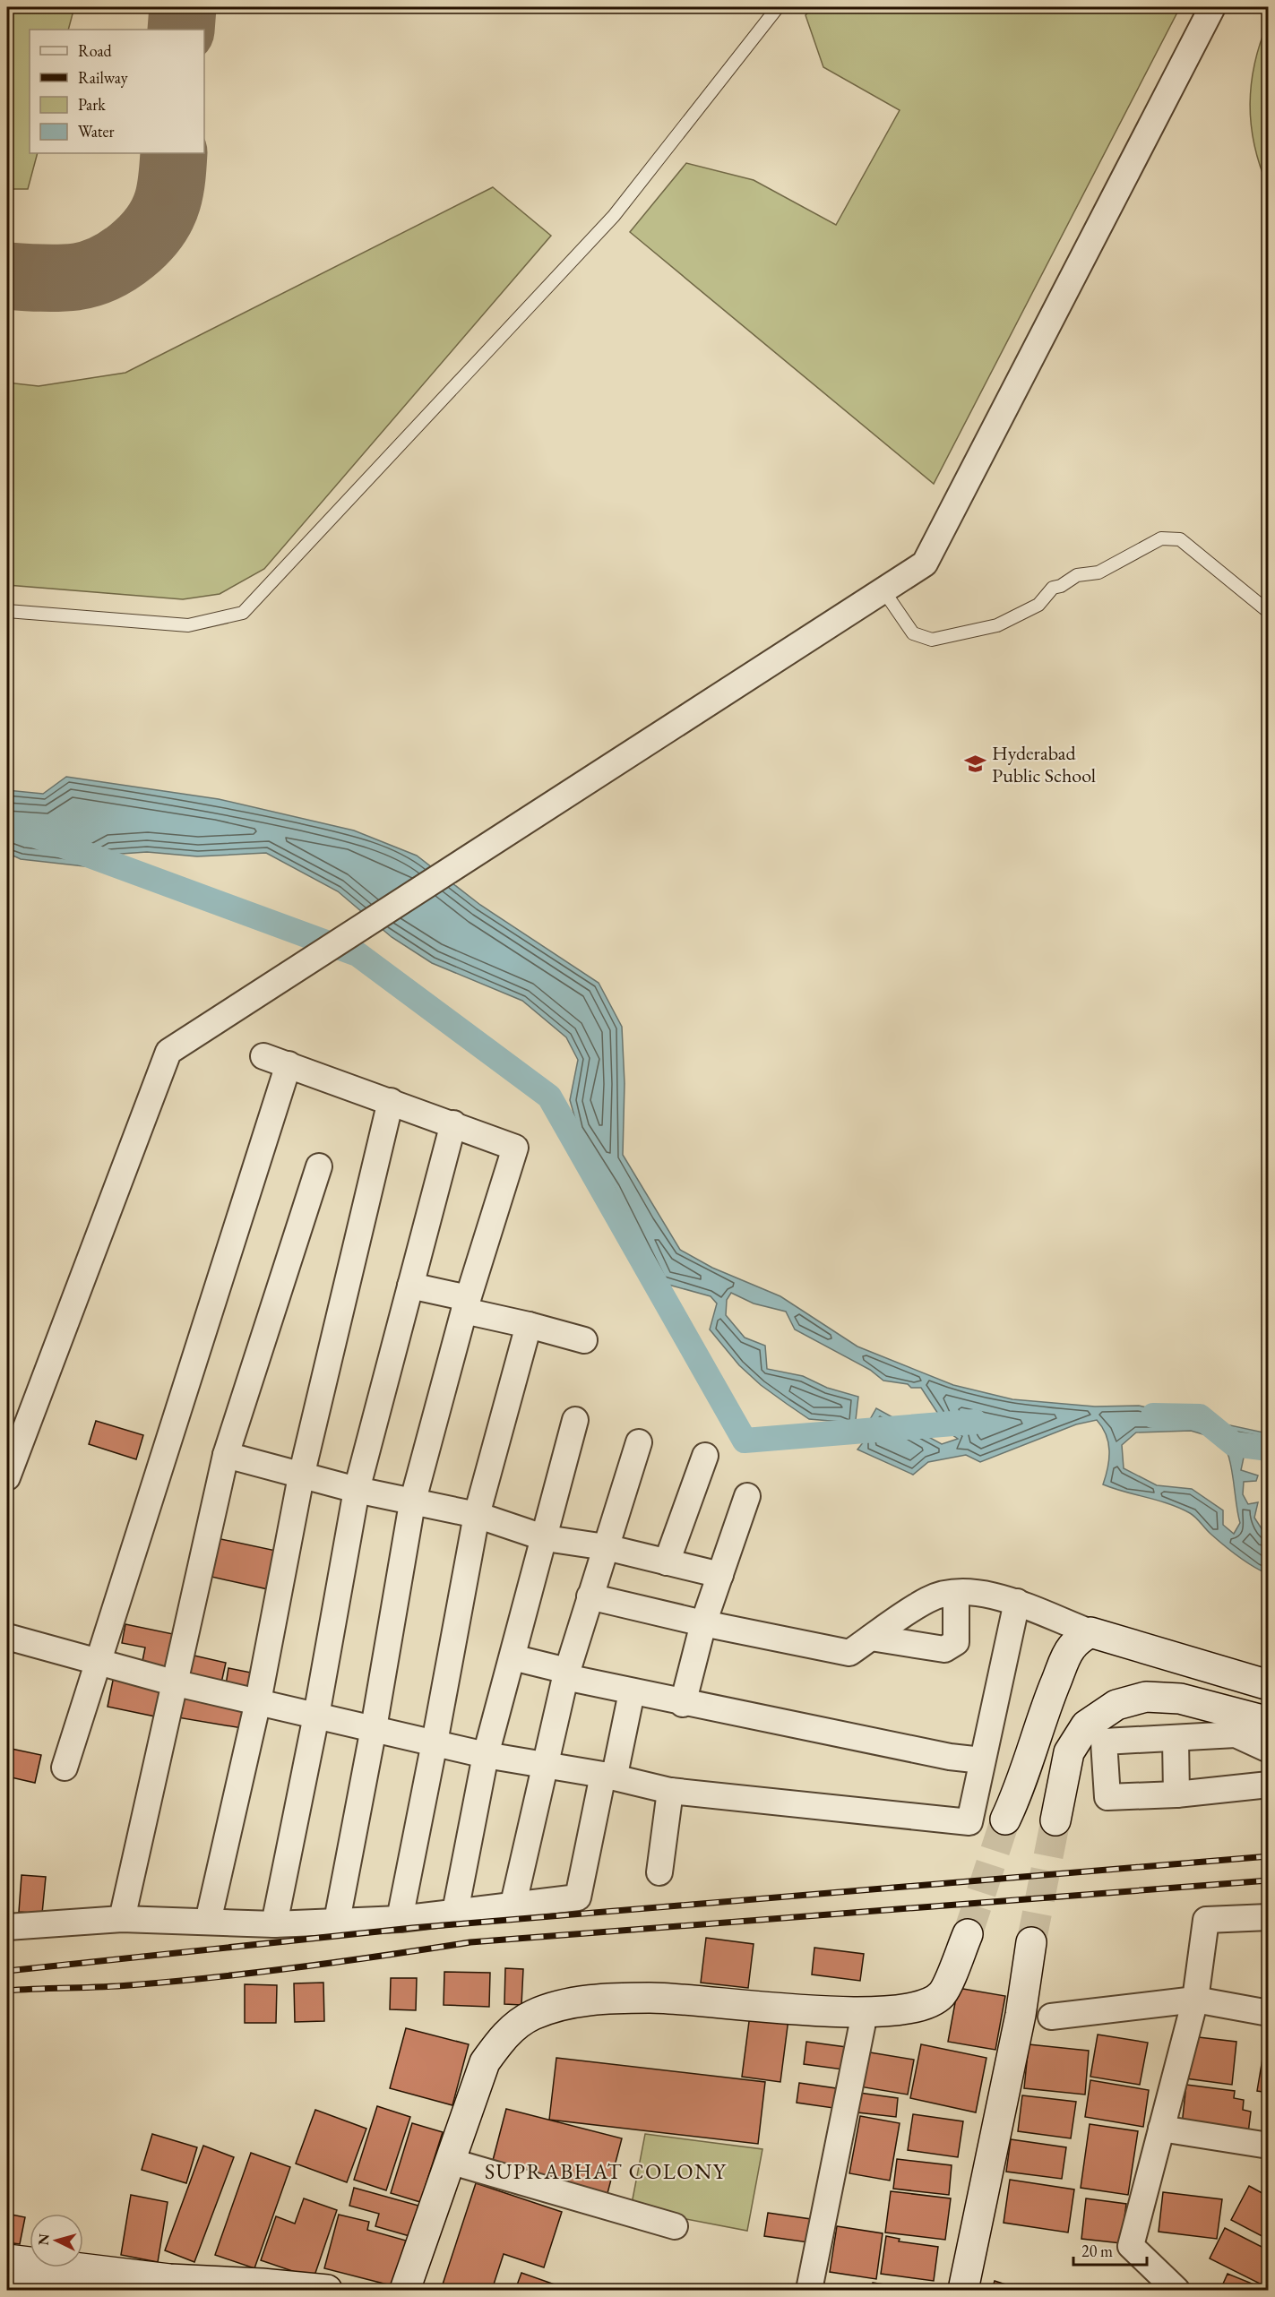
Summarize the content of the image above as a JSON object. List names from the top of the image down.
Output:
{
  "districts": ["SUPRABHAT COLONY"],
  "places": {
    "school or university": ["Hyderabad Public School"]
  },
  "legend": [
    "Road",
    "Railway",
    "Park",
    "Water"
  ],
  "scale_bar": "20 m",
  "north": "left"
}
